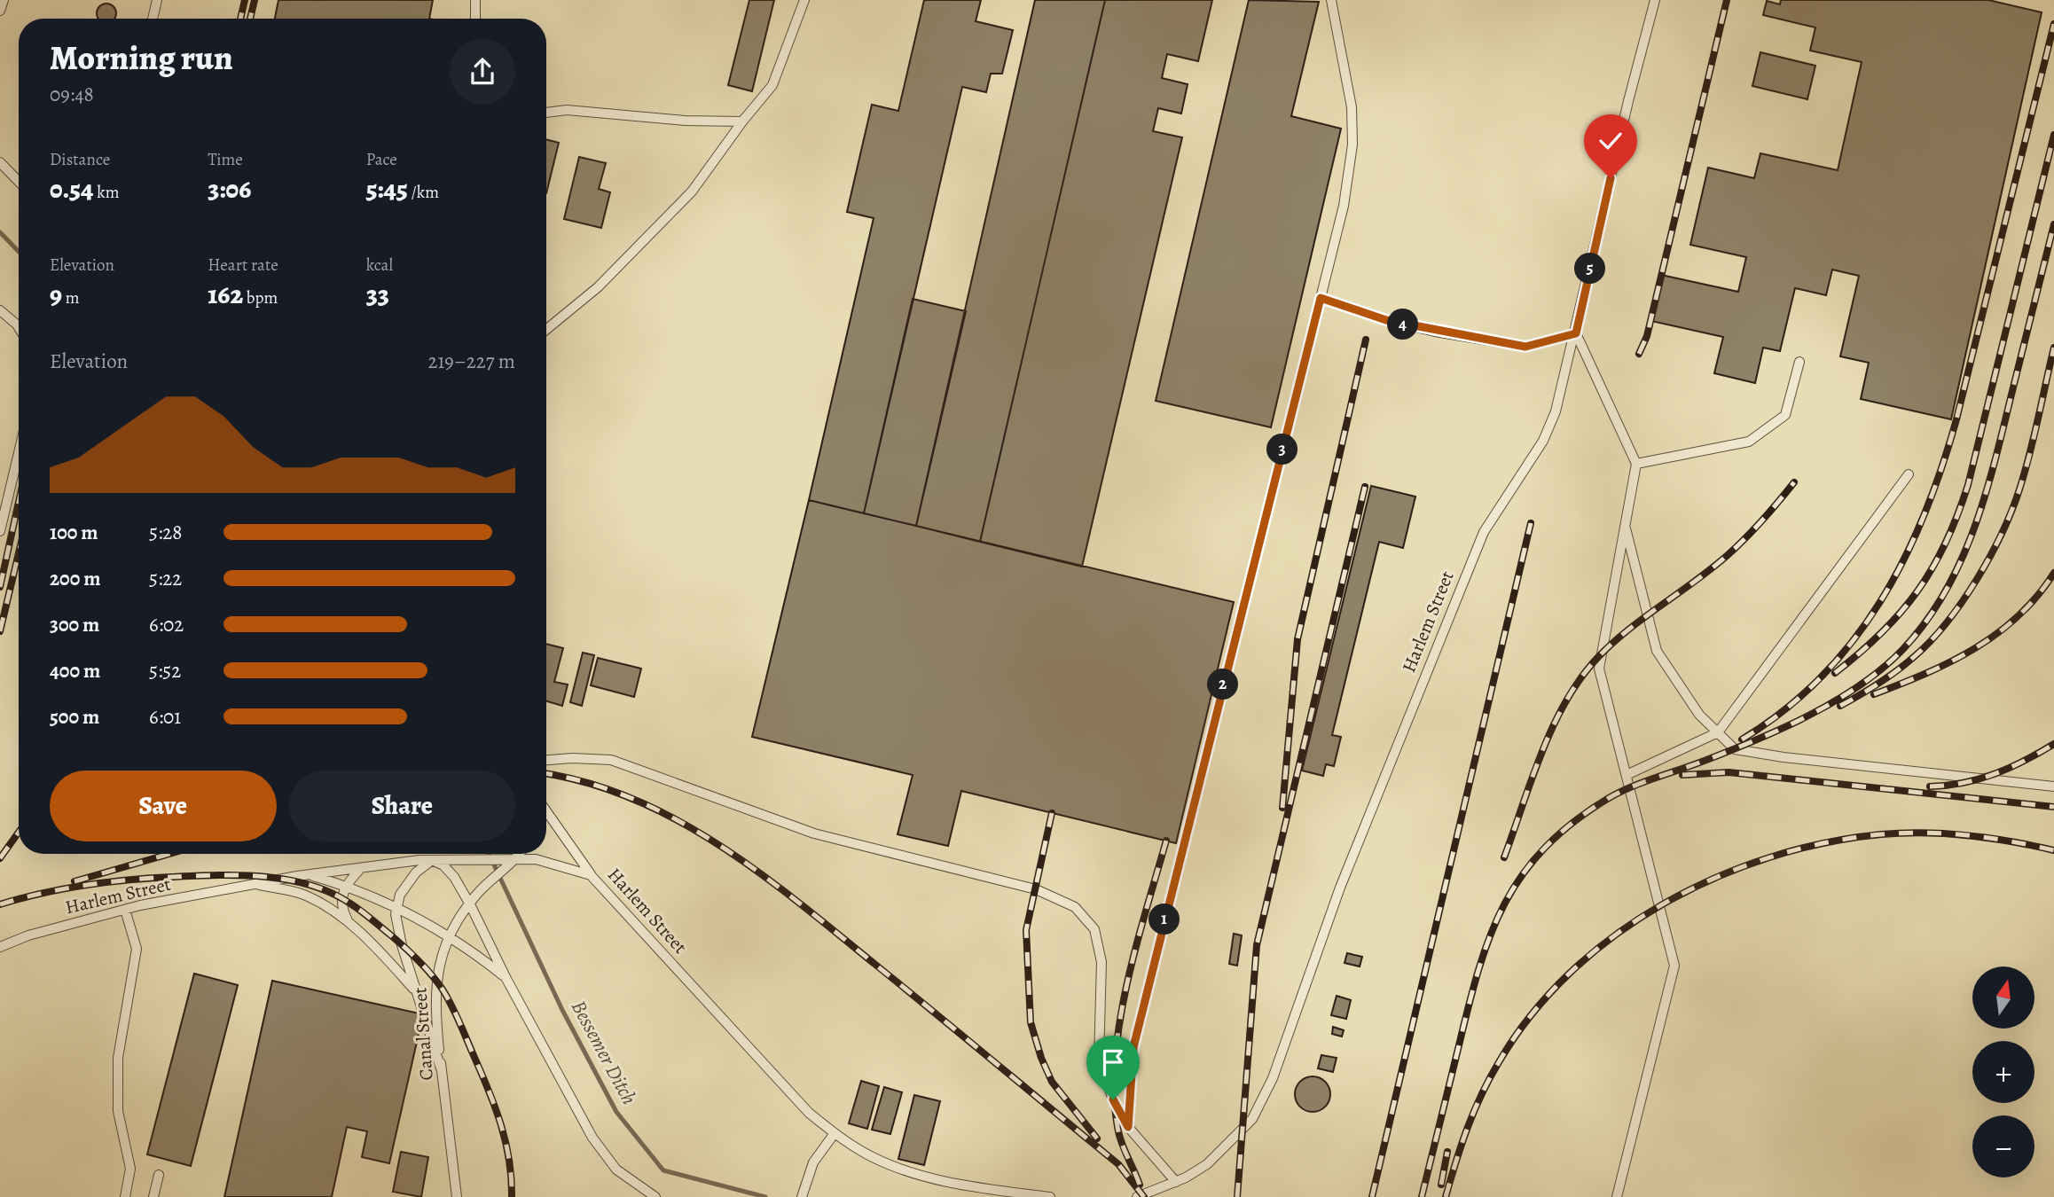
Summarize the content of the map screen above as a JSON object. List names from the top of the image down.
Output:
{
  "streets": {
    "lane": ["Harlem Street", "Canal Street"]
  },
  "crossings": [
    ["Harlem Street", "Canal Street"]
  ],
  "water": ["Bessemer Ditch"],
  "north": "top",
  "page": {
    "heading": ["Morning run", "09:48"],
    "stats": [
      ["Distance", "0.54 km"],
      ["Time", "3:06"],
      ["Pace", "5:45 /km"],
      ["Elevation", "9 m"],
      ["Heart rate", "162 bpm"],
      ["kcal", "33"]
    ],
    "pins": [
      "5",
      "4",
      "3",
      "2",
      "1"
    ],
    "chart": ["Elevation", "219–227 m"],
    "list": [
      {
        "name": "100 m",
        "note": "5:28"
      },
      {
        "name": "200 m",
        "note": "5:22"
      },
      {
        "name": "300 m",
        "note": "6:02"
      },
      {
        "name": "400 m",
        "note": "5:52"
      },
      {
        "name": "500 m",
        "note": "6:01"
      }
    ],
    "buttons": ["Save", "Share"],
    "map_buttons": ["+", "−"]
  }
}
